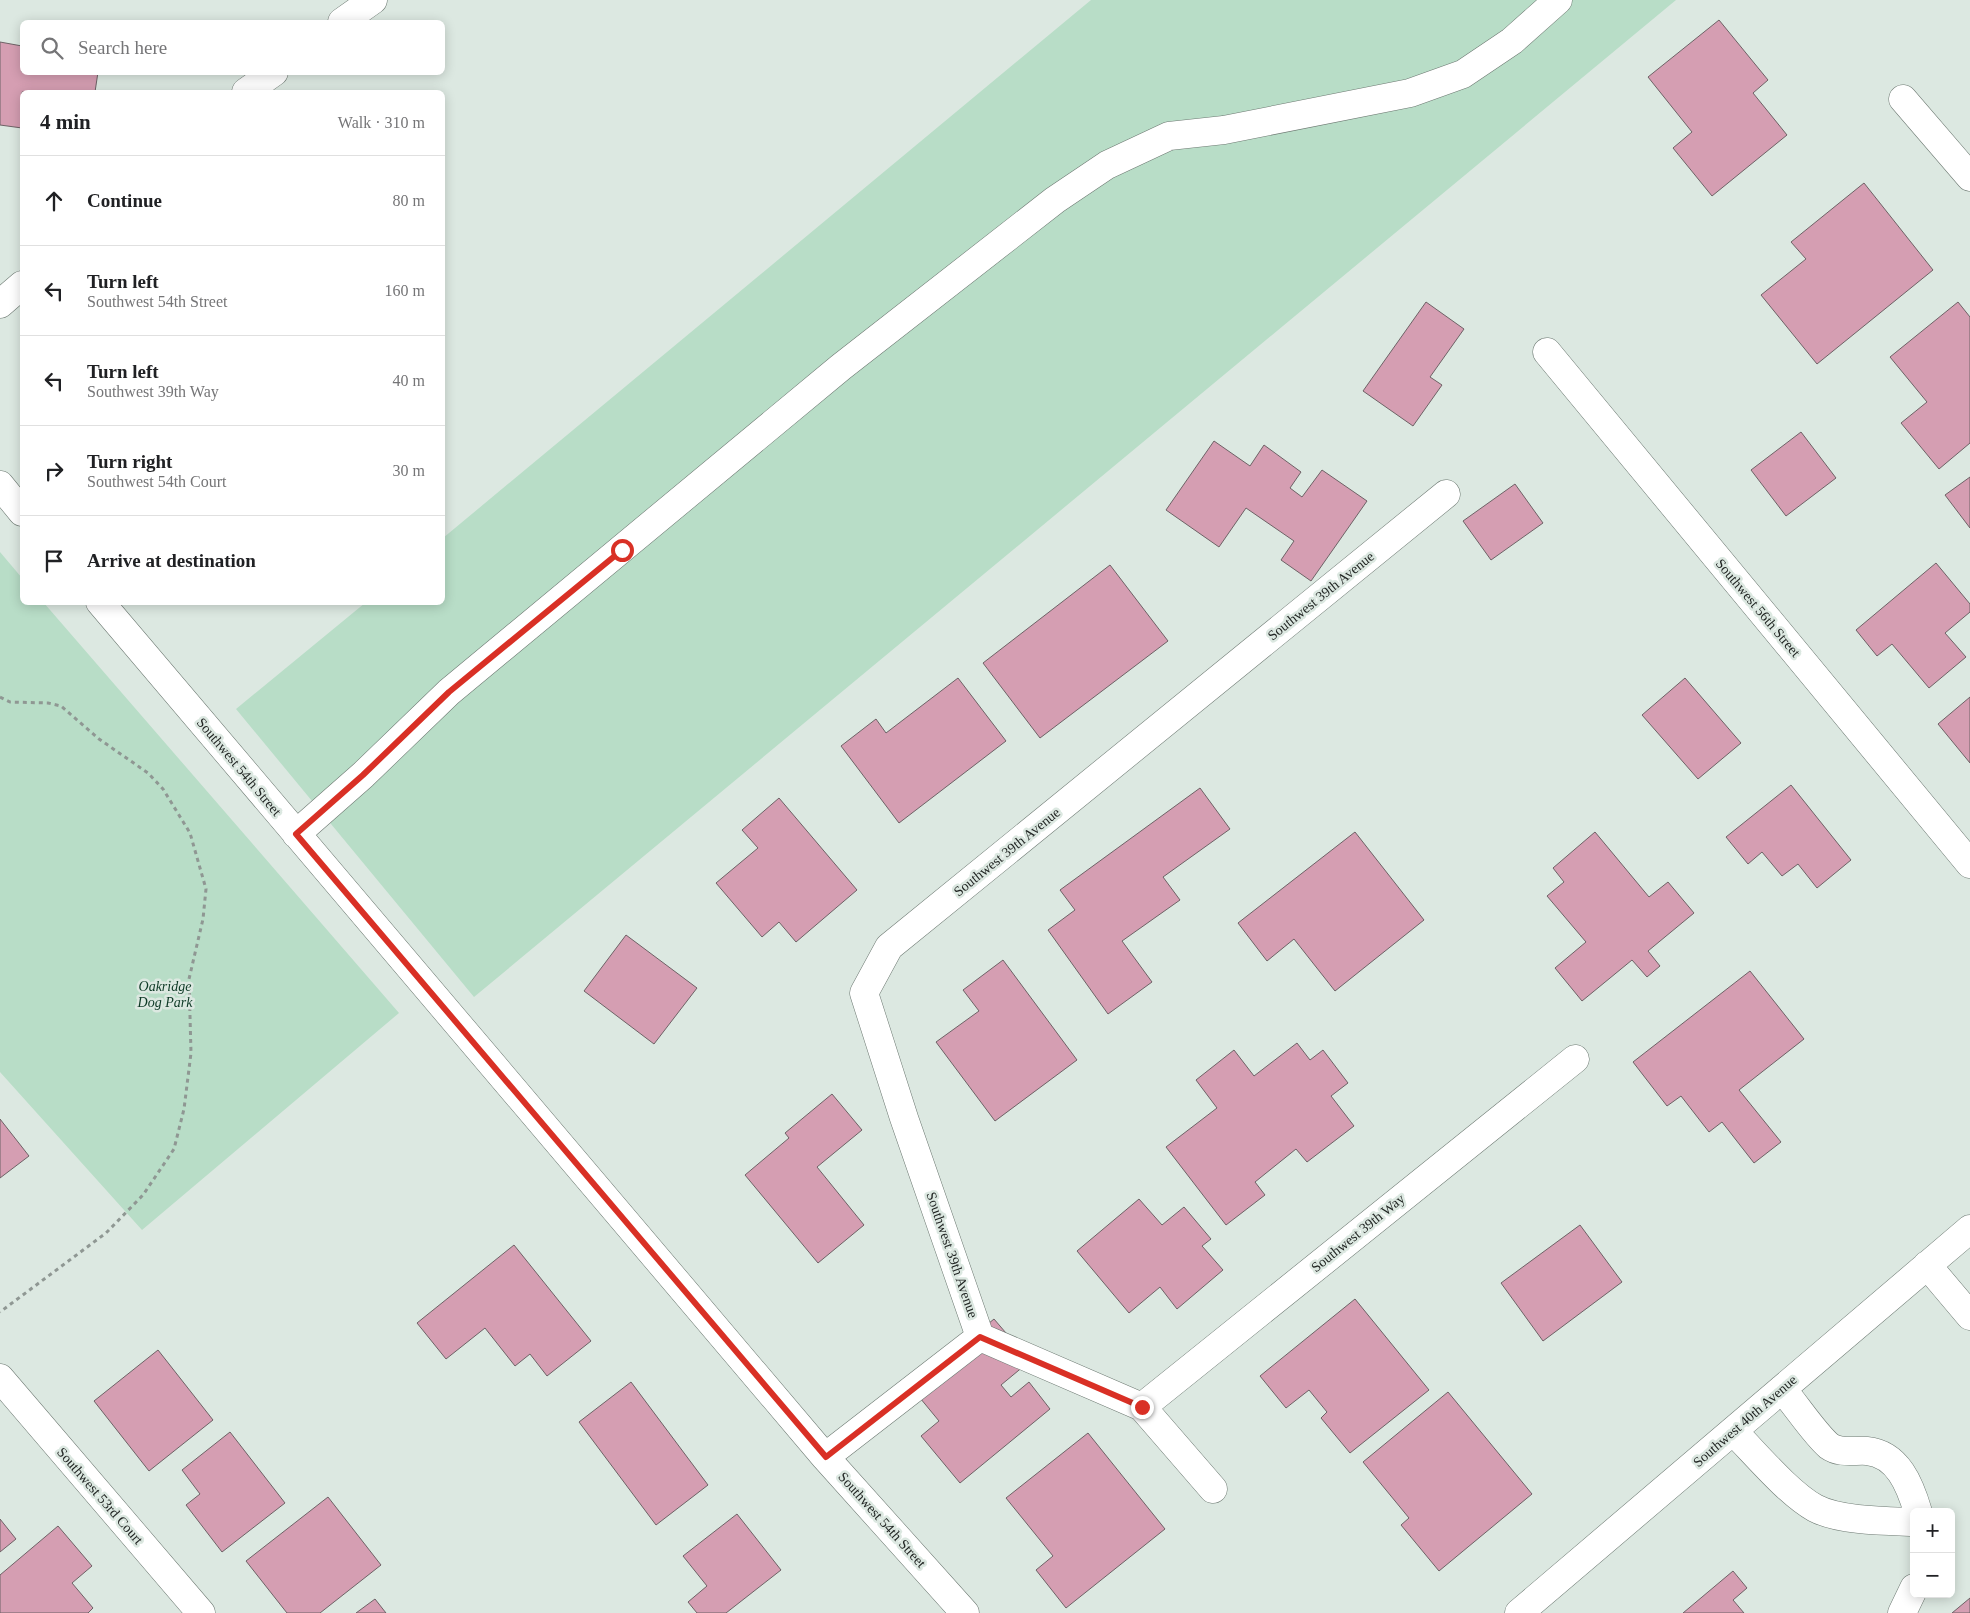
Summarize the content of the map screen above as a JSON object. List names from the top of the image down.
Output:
{
  "streets": {
    "street": [
      "Southwest 39th Avenue",
      "Southwest 56th Street",
      "Southwest 54th Street",
      "Southwest 39th Way",
      "Southwest 40th Avenue",
      "Southwest 53rd Court"
    ]
  },
  "parks": ["Oakridge Dog Park"],
  "page": {
    "search": "Search here",
    "heading": ["4 min", "Walk · 310 m"],
    "list": [
      ["Continue", "80 m"],
      ["Turn left", "Southwest 54th Street", "160 m"],
      ["Turn left", "Southwest 39th Way", "40 m"],
      ["Turn right", "Southwest 54th Court", "30 m"],
      "Arrive at destination"
    ],
    "map_buttons": ["+", "−"]
  }
}
